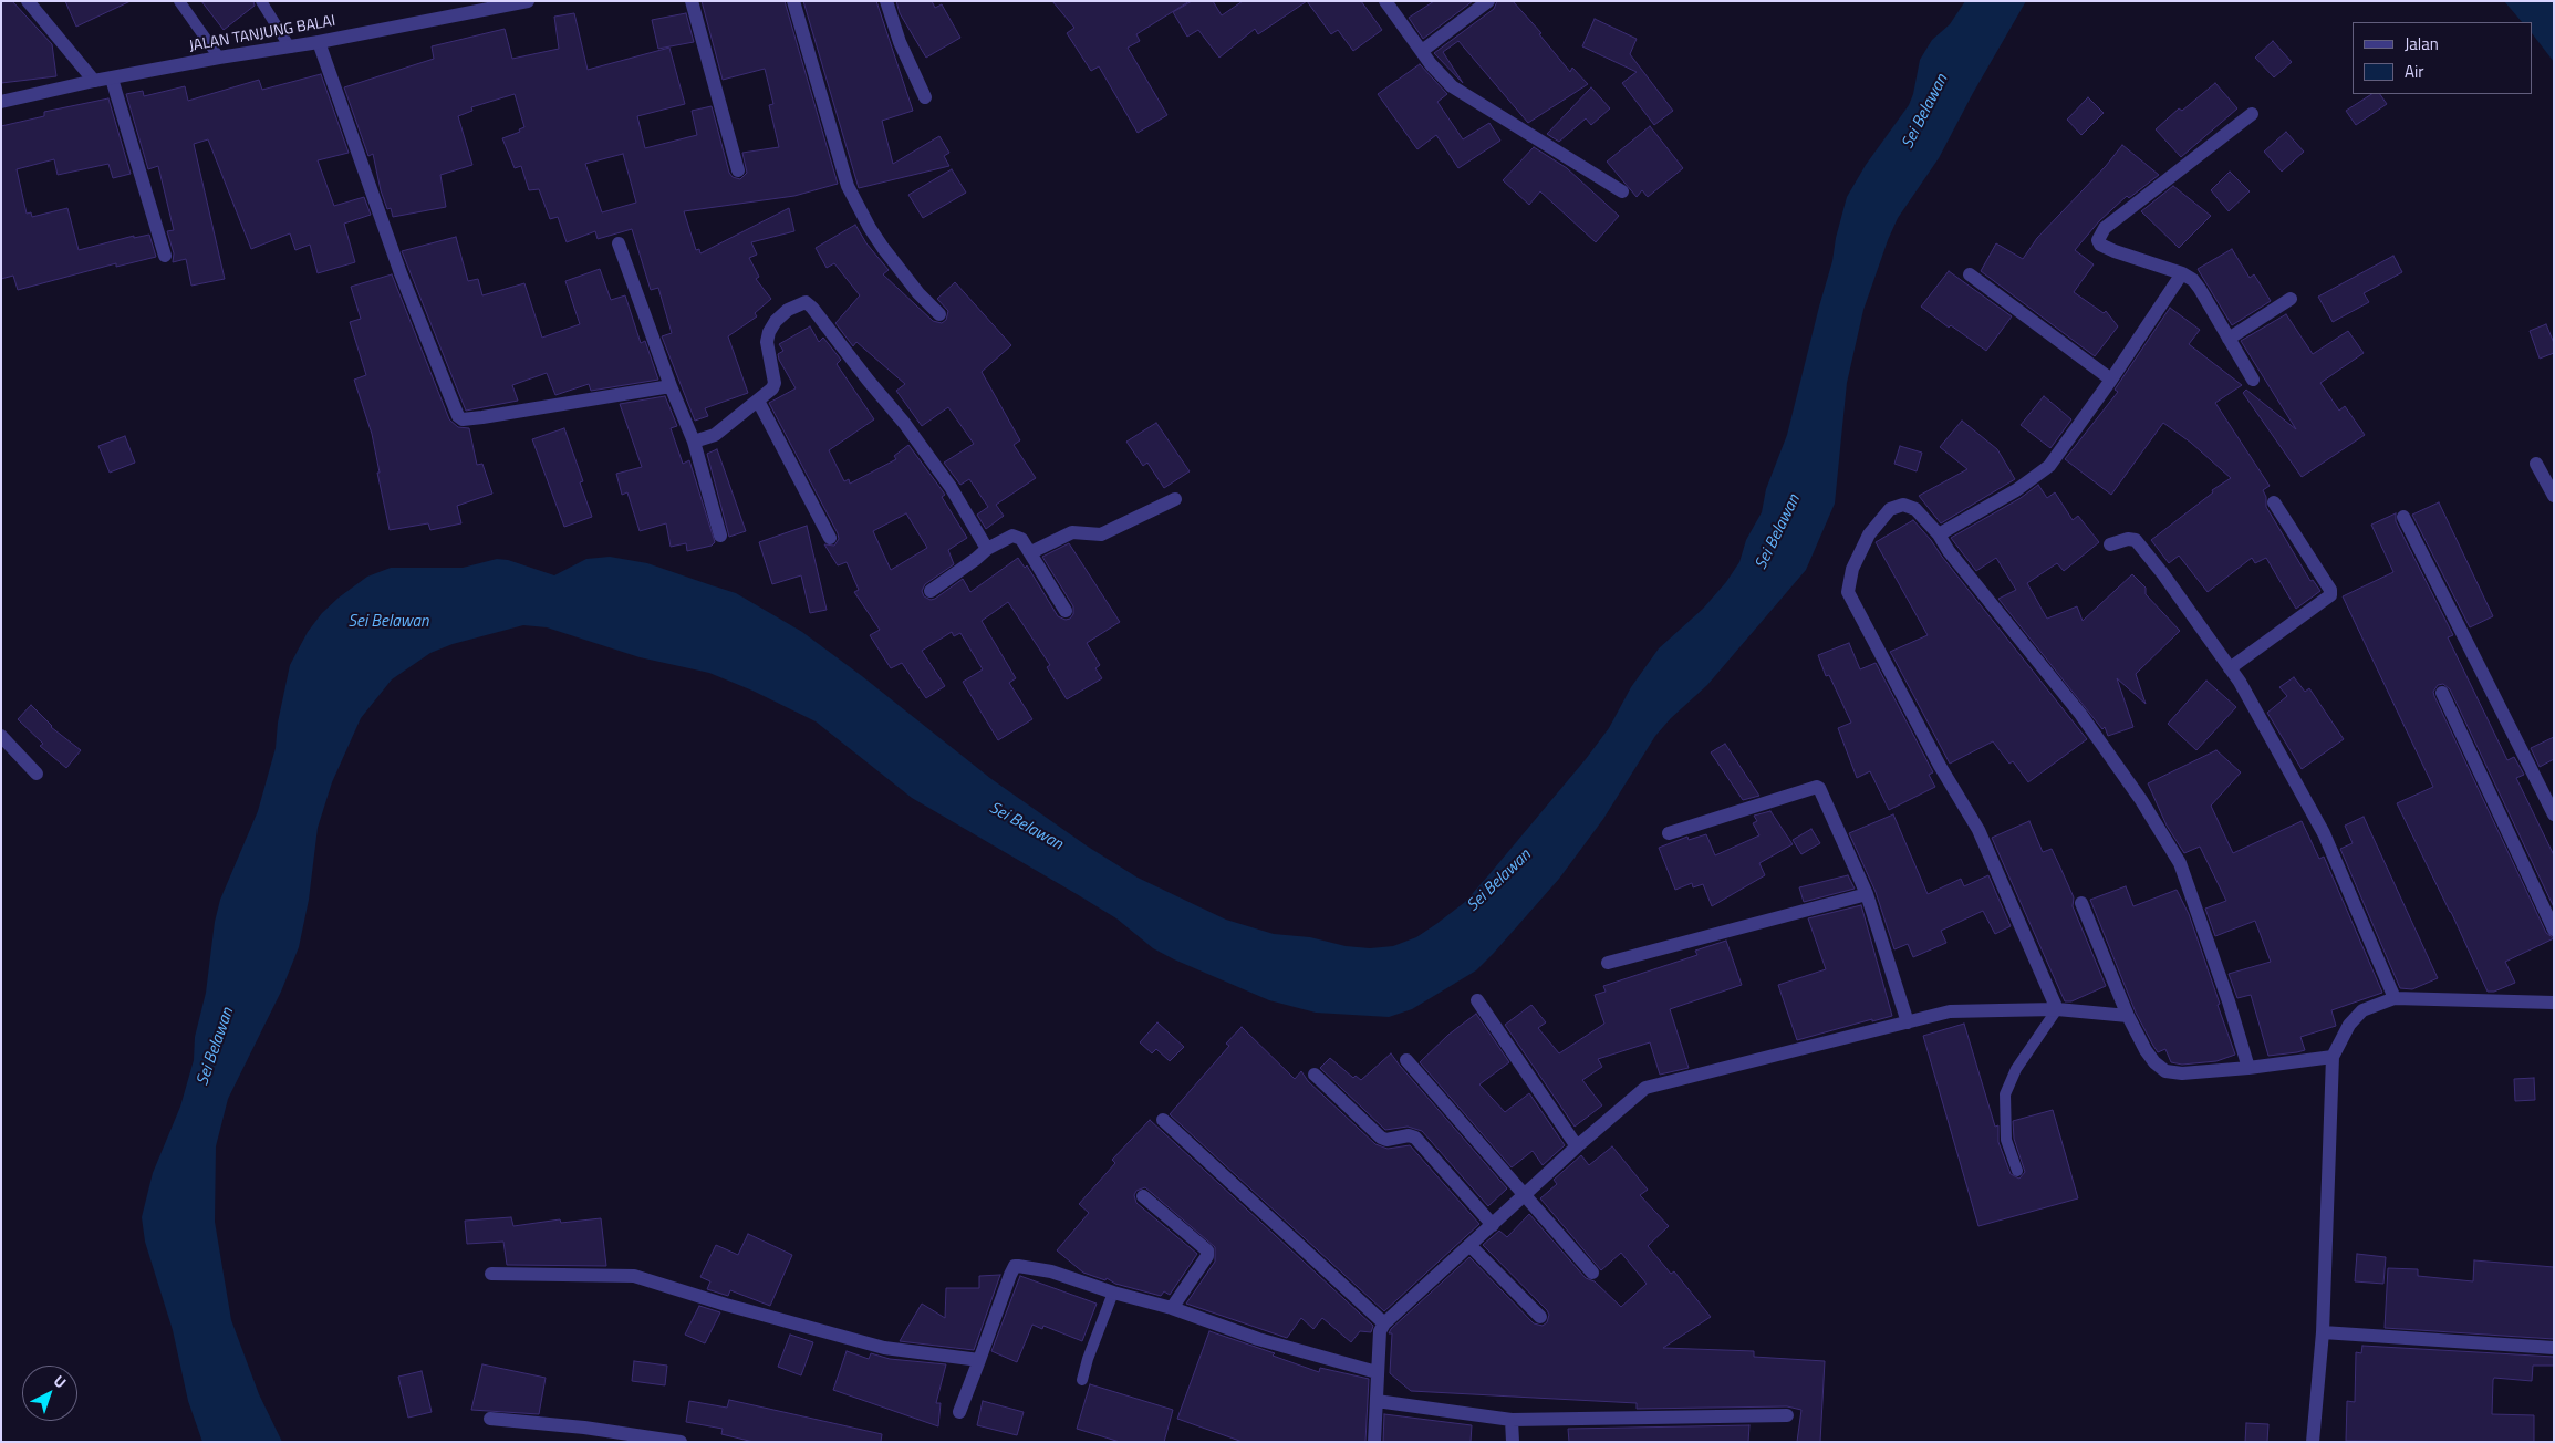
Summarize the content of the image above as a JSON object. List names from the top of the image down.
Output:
{
  "streets": {
    "street": ["JALAN TANJUNG BALAI"]
  },
  "water": ["Sei Belawan"],
  "legend": ["Jalan", "Air"],
  "north": "top right"
}
